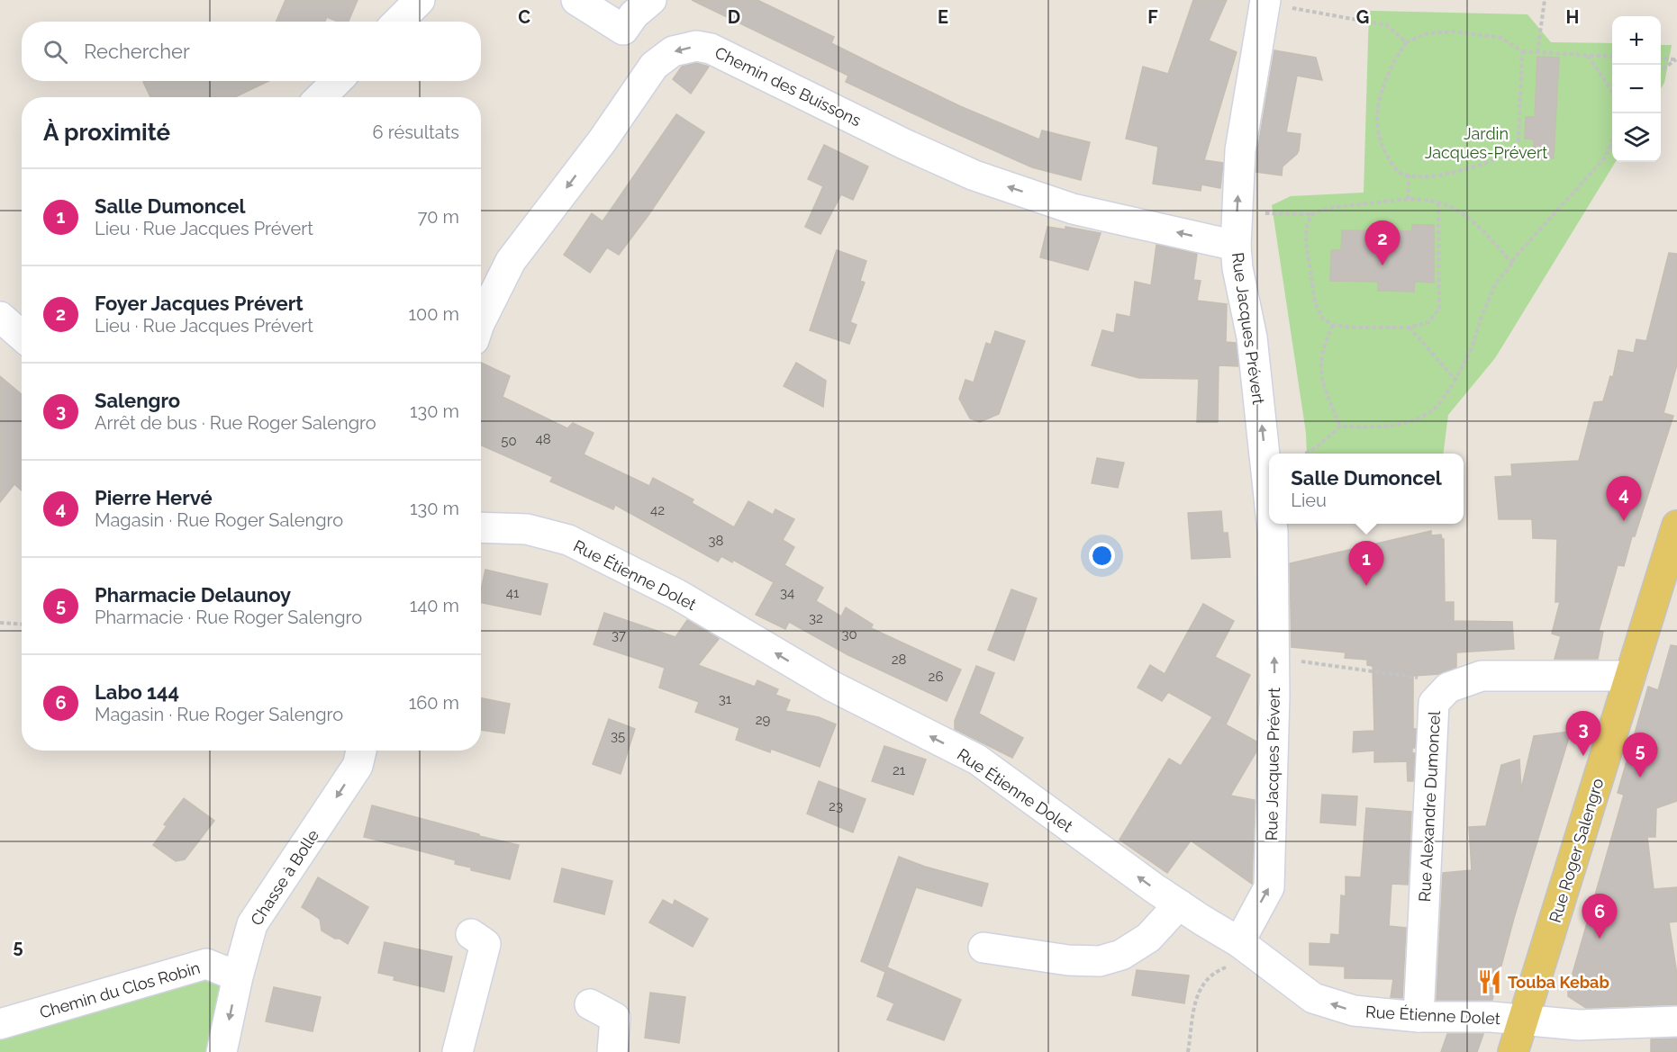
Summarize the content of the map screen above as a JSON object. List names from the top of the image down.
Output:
{
  "streets": {
    "main road": ["Rue Roger Salengro"],
    "street": [
      "Chemin des Buissons",
      "Rue Jacques Prévert",
      "Rue Étienne Dolet",
      "Rue Alexandre Dumoncel",
      "Chasse à Bolle",
      "Chemin du Clos Robin"
    ]
  },
  "crossings": [
    ["Chemin des Buissons", "Rue Jacques Prévert"],
    ["Rue Jacques Prévert", "Rue Étienne Dolet"],
    ["Rue Étienne Dolet", "Rue Alexandre Dumoncel"],
    ["Rue Étienne Dolet", "Rue Roger Salengro"],
    ["Rue Alexandre Dumoncel", "Rue Roger Salengro"],
    ["Chasse à Bolle", "Chemin du Clos Robin"]
  ],
  "one_way": [
    "Chemin des Buissons",
    "Rue Jacques Prévert",
    "Rue Étienne Dolet",
    "Chasse à Bolle"
  ],
  "parks": ["Jardin Jacques-Prévert"],
  "places": {
    "restaurant": ["Touba Kebab"]
  },
  "house_numbers": [
    "48",
    "50",
    "42",
    "38",
    "41",
    "34",
    "32",
    "30",
    "37",
    "28",
    "26",
    "31",
    "29",
    "35",
    "21",
    "23"
  ],
  "page": {
    "map_buttons": ["+", "−"],
    "search": "Rechercher",
    "heading": ["À proximité", "6 résultats"],
    "list": [
      {
        "mark": "1",
        "name": "Salle Dumoncel",
        "note": "Lieu · Rue Jacques Prévert",
        "value": "70 m"
      },
      {
        "mark": "2",
        "name": "Foyer Jacques Prévert",
        "note": "Lieu · Rue Jacques Prévert",
        "value": "100 m"
      },
      {
        "mark": "3",
        "name": "Salengro",
        "note": "Arrêt de bus · Rue Roger Salengro",
        "value": "130 m"
      },
      {
        "mark": "4",
        "name": "Pierre Hervé",
        "note": "Magasin · Rue Roger Salengro",
        "value": "130 m"
      },
      {
        "mark": "5",
        "name": "Pharmacie Delaunoy",
        "note": "Pharmacie · Rue Roger Salengro",
        "value": "140 m"
      },
      {
        "mark": "6",
        "name": "Labo 144",
        "note": "Magasin · Rue Roger Salengro",
        "value": "160 m"
      }
    ],
    "pins": [
      "2",
      "4",
      "1",
      "3",
      "5",
      "6"
    ],
    "popup": ["Salle Dumoncel", "Lieu"]
  },
  "grid": {
    "columns": [
      "C",
      "D",
      "E",
      "F",
      "G",
      "H"
    ],
    "rows": ["5"]
  }
}
